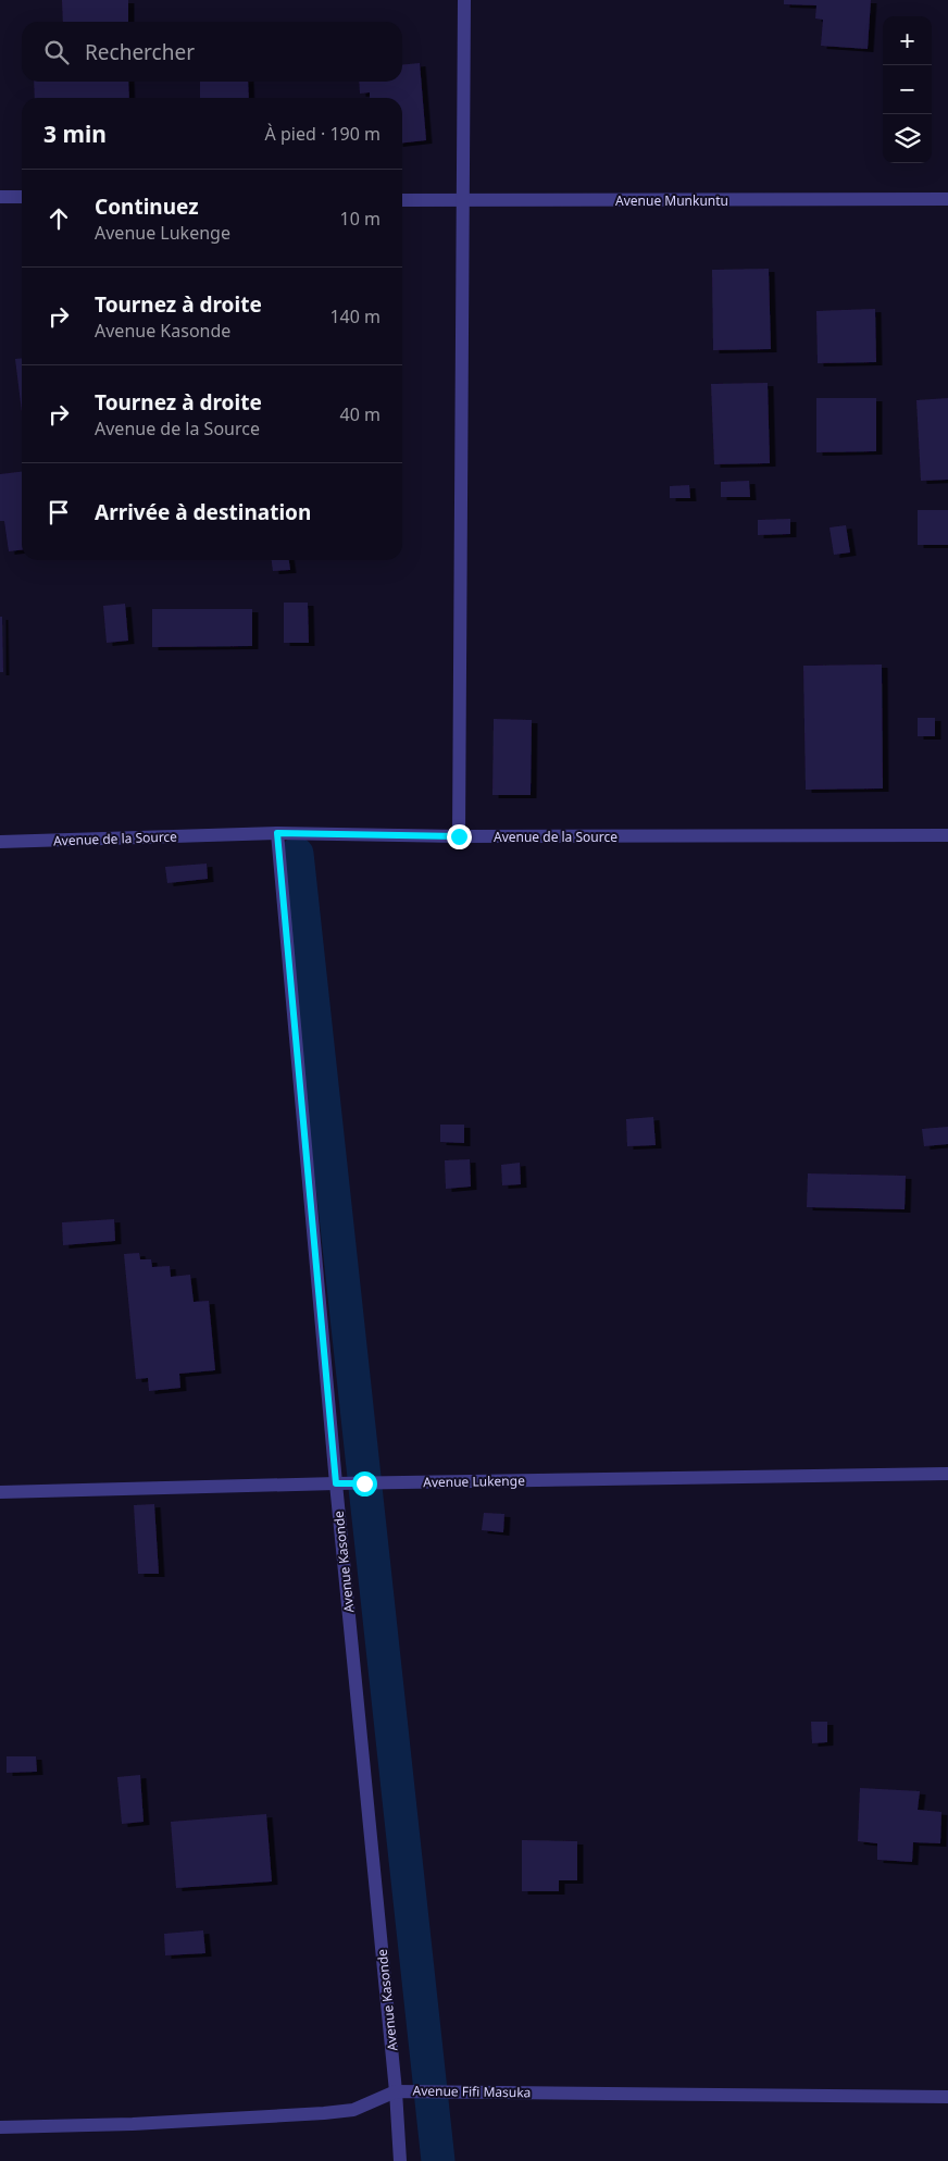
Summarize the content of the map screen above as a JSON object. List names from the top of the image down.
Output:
{
  "streets": {
    "street": [
      "Avenue Munkuntu",
      "Avenue de la Source",
      "Avenue Lukenge",
      "Avenue Kasonde",
      "Avenue Fifi Masuka"
    ]
  },
  "crossings": [
    ["Avenue de la Source", "Avenue Kasonde"],
    ["Avenue Lukenge", "Avenue Kasonde"],
    ["Avenue Kasonde", "Avenue Fifi Masuka"]
  ],
  "page": {
    "map_buttons": ["+", "−"],
    "search": "Rechercher",
    "heading": ["3 min", "À pied · 190 m"],
    "list": [
      ["Continuez", "Avenue Lukenge", "10 m"],
      ["Tournez à droite", "Avenue Kasonde", "140 m"],
      ["Tournez à droite", "Avenue de la Source", "40 m"],
      "Arrivée à destination"
    ]
  }
}
